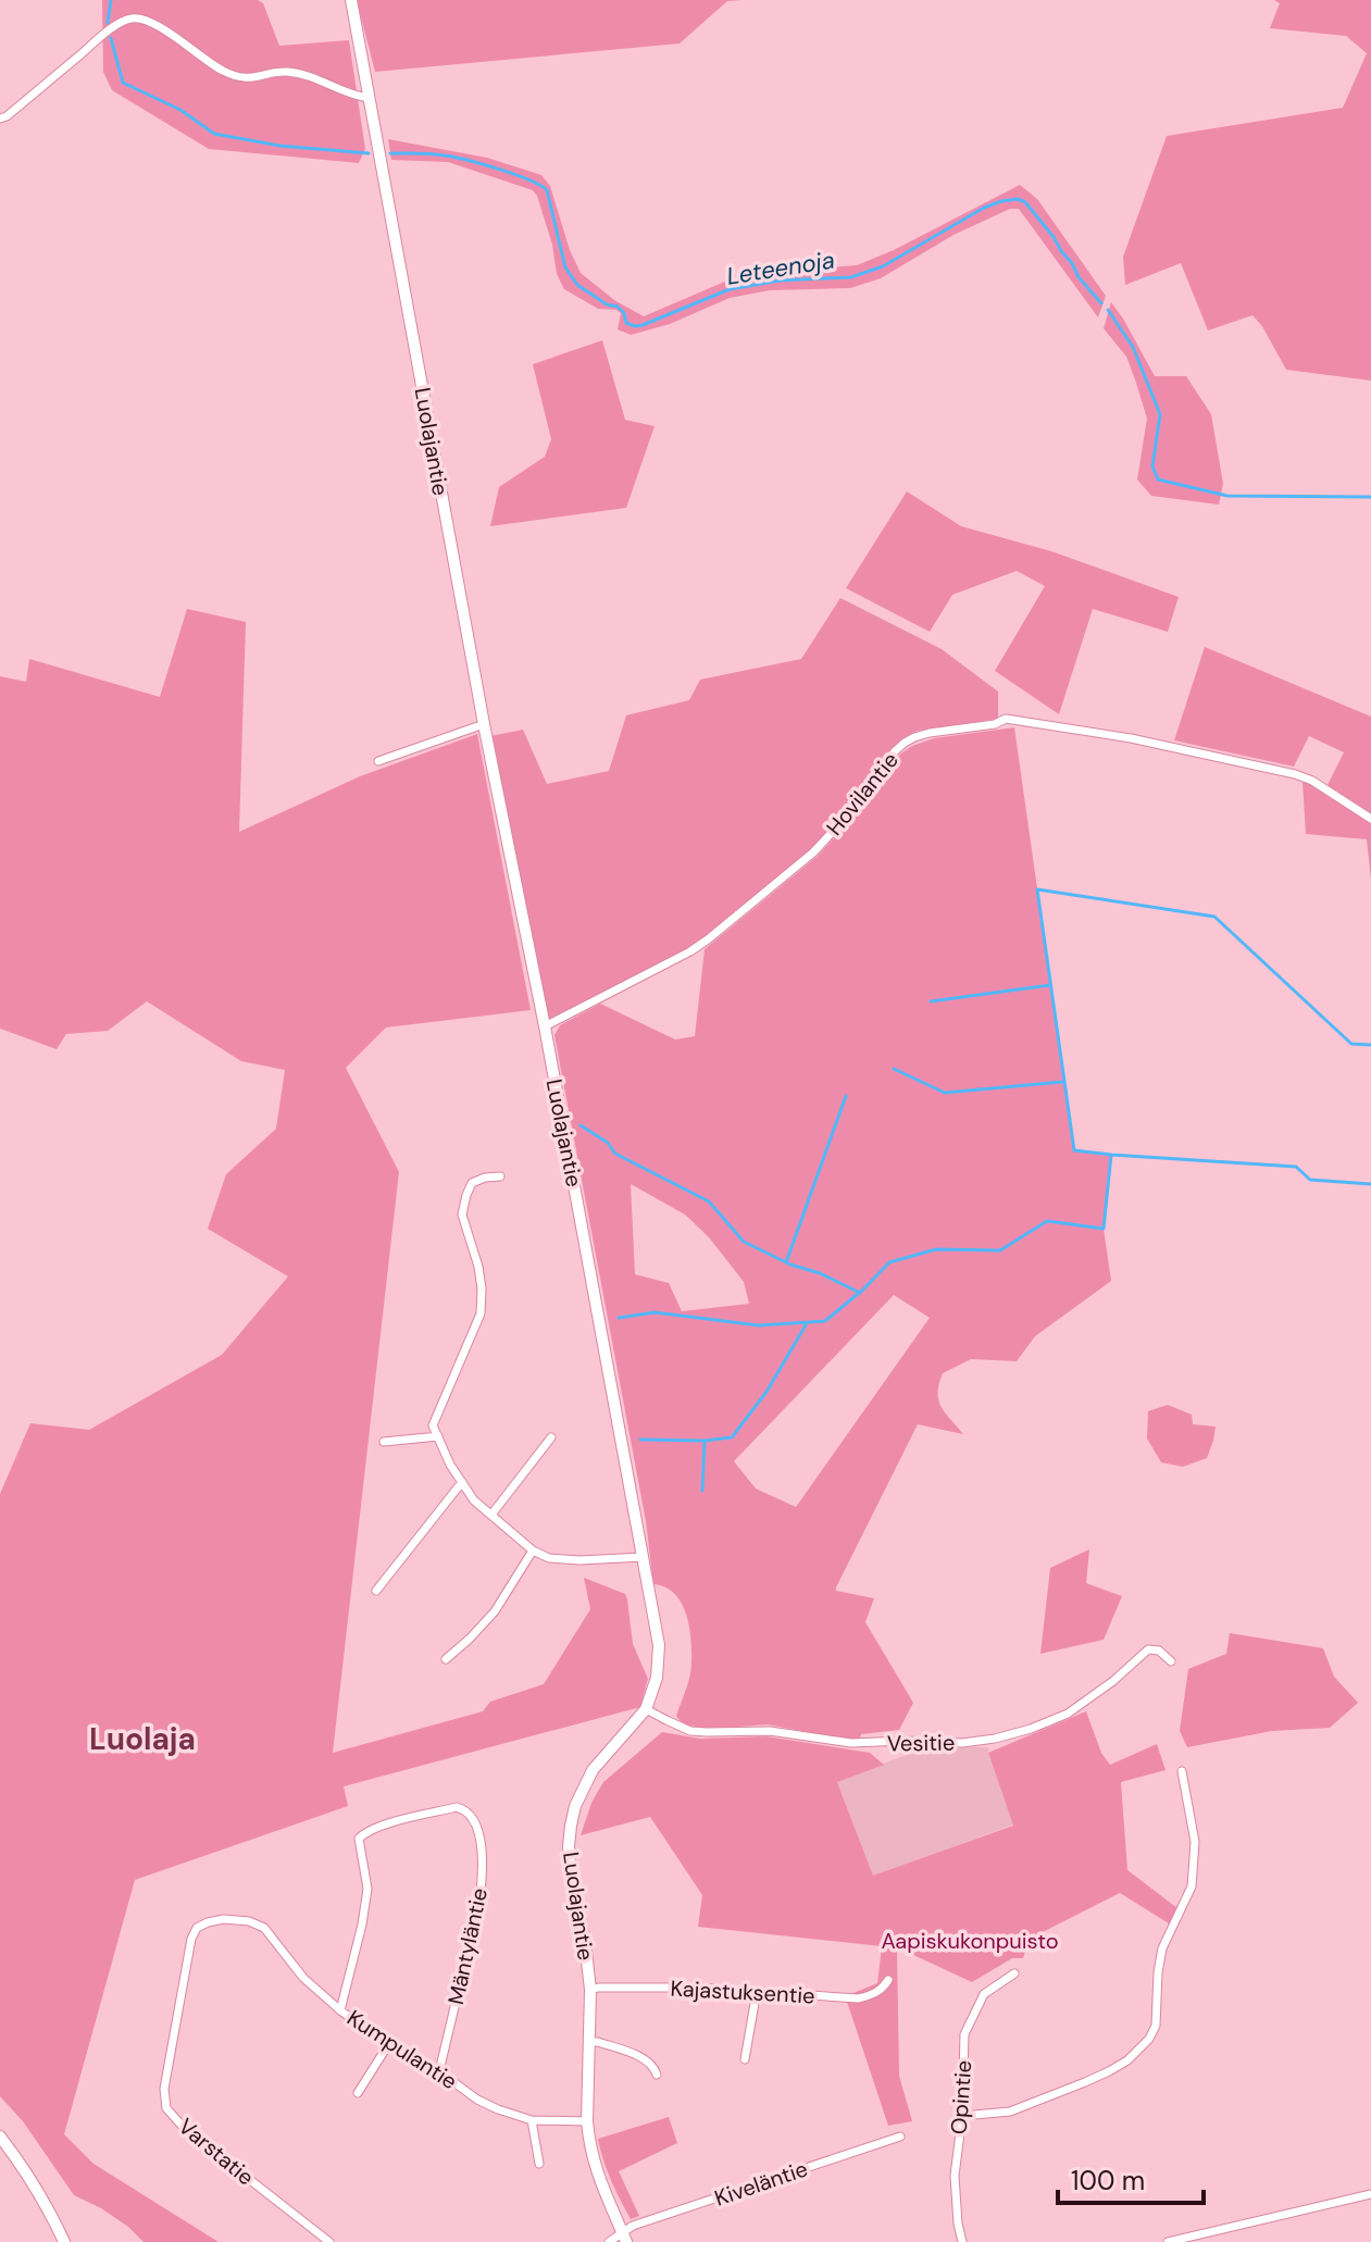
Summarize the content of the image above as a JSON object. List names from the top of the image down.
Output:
{
  "streets": {
    "main road": ["Luolajantie"],
    "street": [
      "Hovilantie",
      "Vesitie",
      "Mäntyläntie",
      "Kajastuksentie",
      "Kumpulantie",
      "Opintie",
      "Varstatie",
      "Kiveläntie"
    ]
  },
  "crossings": [
    ["Luolajantie", "Hovilantie"],
    ["Luolajantie", "Vesitie"],
    ["Luolajantie", "Kajastuksentie"],
    ["Luolajantie", "Kumpulantie"],
    ["Luolajantie", "Kiveläntie"],
    ["Mäntyläntie", "Kumpulantie"],
    ["Kumpulantie", "Varstatie"]
  ],
  "districts": ["Luolaja"],
  "water": ["Leteenoja"],
  "parks": ["Aapiskukonpuisto"],
  "scale_bar": "100 m"
}
